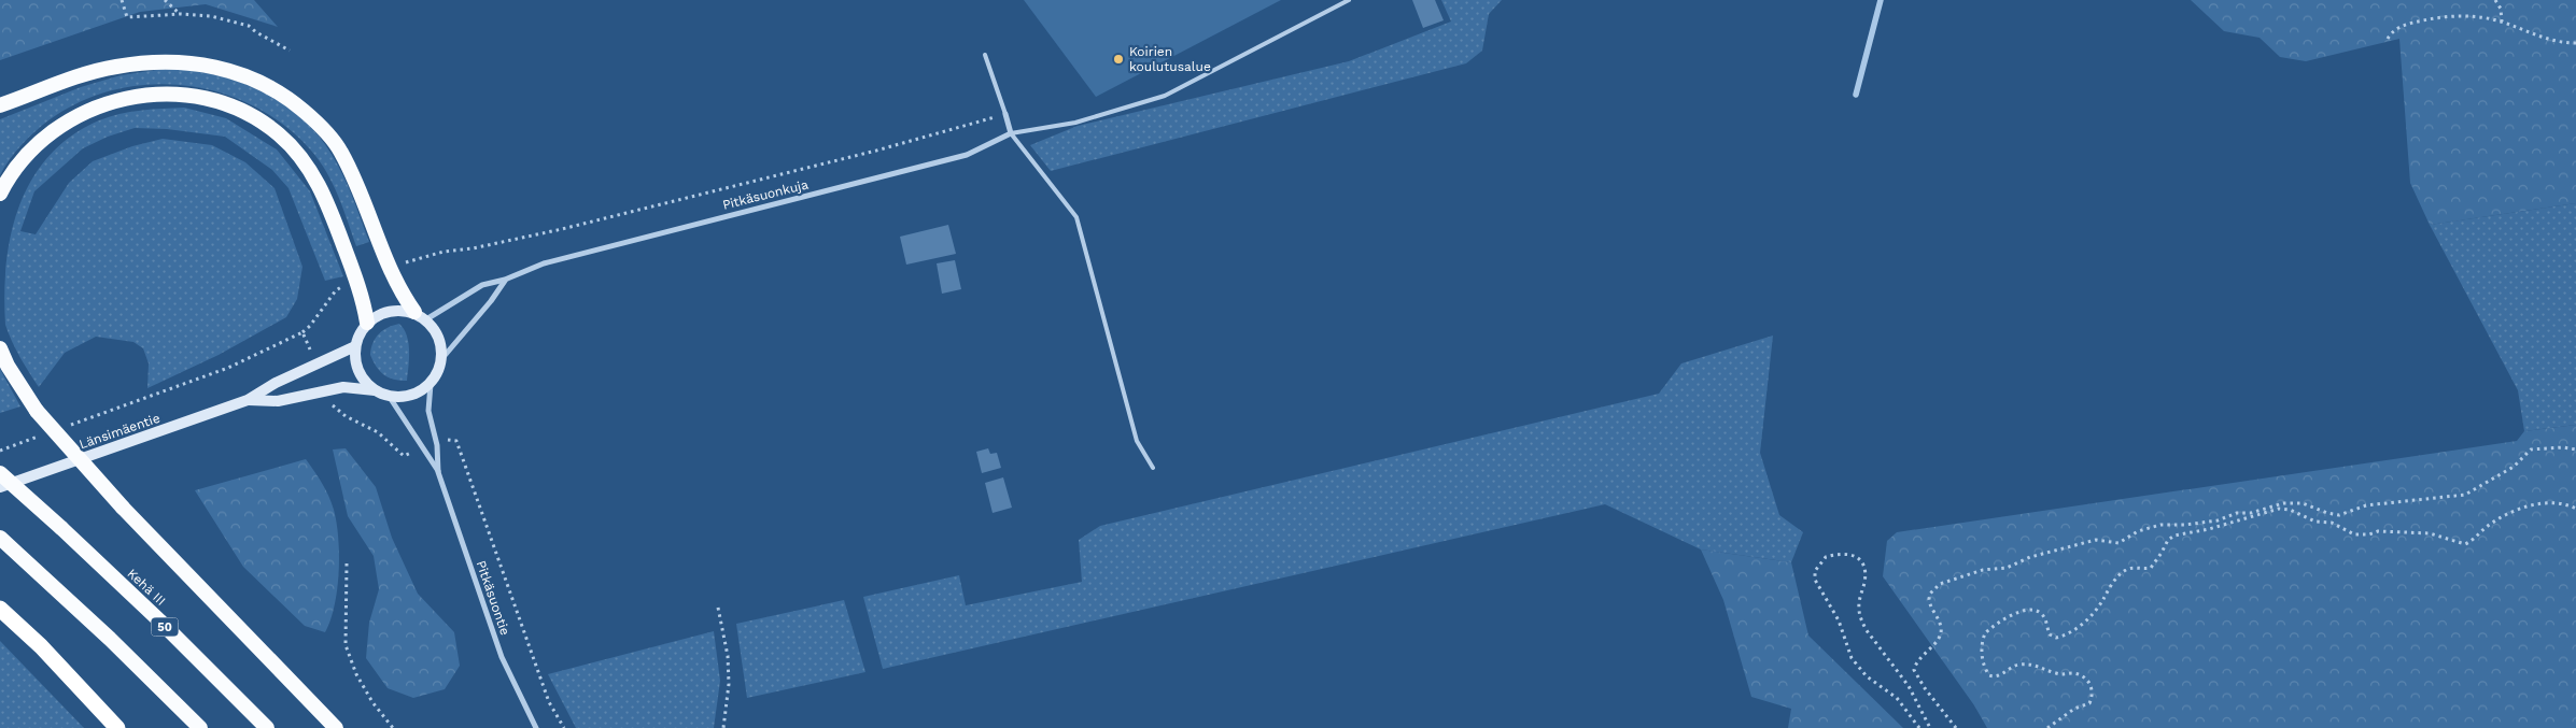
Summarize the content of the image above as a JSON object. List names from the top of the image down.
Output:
{
  "streets": {
    "highway": ["Kehä III", "50"],
    "main road": ["Länsimäentie"],
    "street": ["Pitkäsuonkuja", "Pitkäsuontie"]
  },
  "crossings": [
    ["Pitkäsuonkuja", "Länsimäentie"],
    ["Pitkäsuonkuja", "Pitkäsuontie"],
    ["Länsimäentie", "Pitkäsuontie"]
  ],
  "places": ["Koirien koulutusalue"]
}
